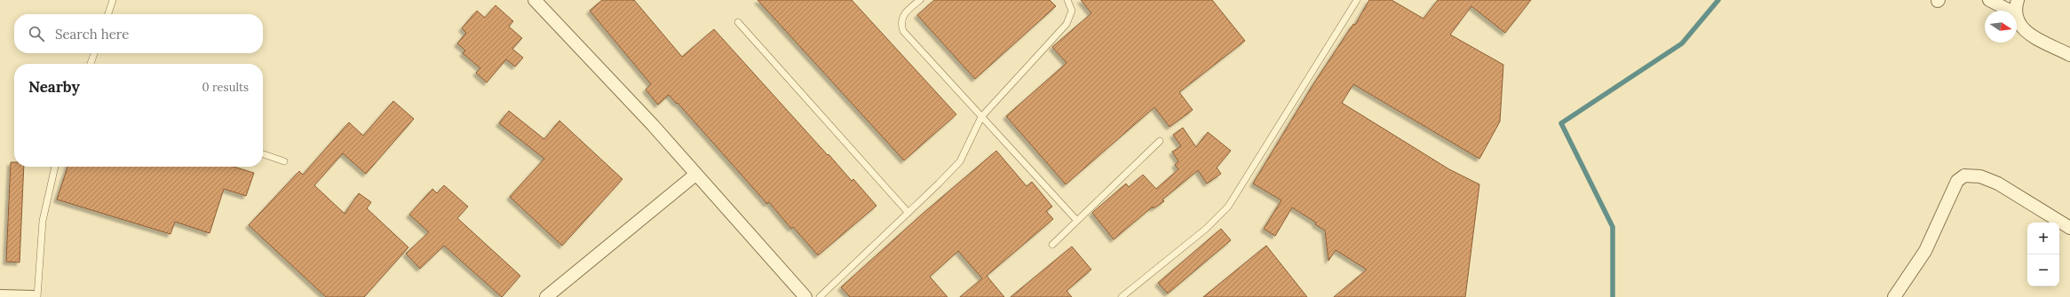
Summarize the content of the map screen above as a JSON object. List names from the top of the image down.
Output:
{
  "north": "right",
  "page": {
    "search": "Search here",
    "heading": ["Nearby", "0 results"],
    "map_buttons": ["+", "−"]
  }
}
